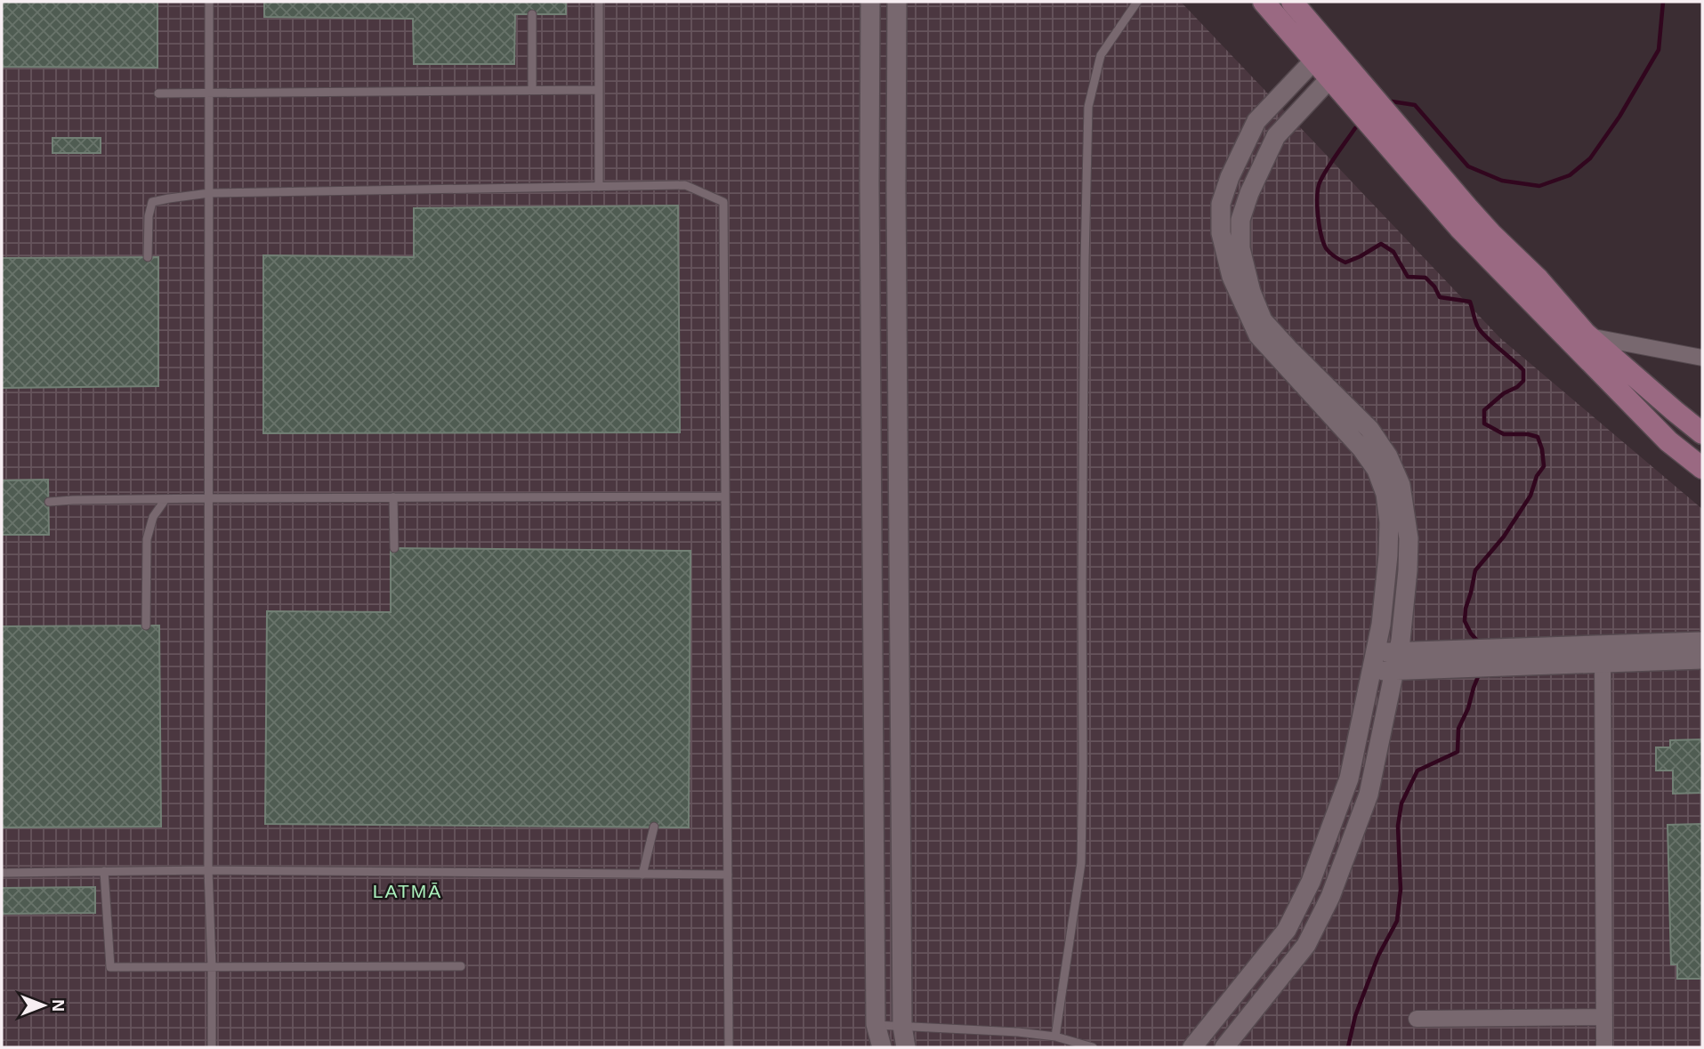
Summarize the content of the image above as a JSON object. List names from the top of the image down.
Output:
{
  "districts": ["LATMĀ"],
  "north": "right"
}
